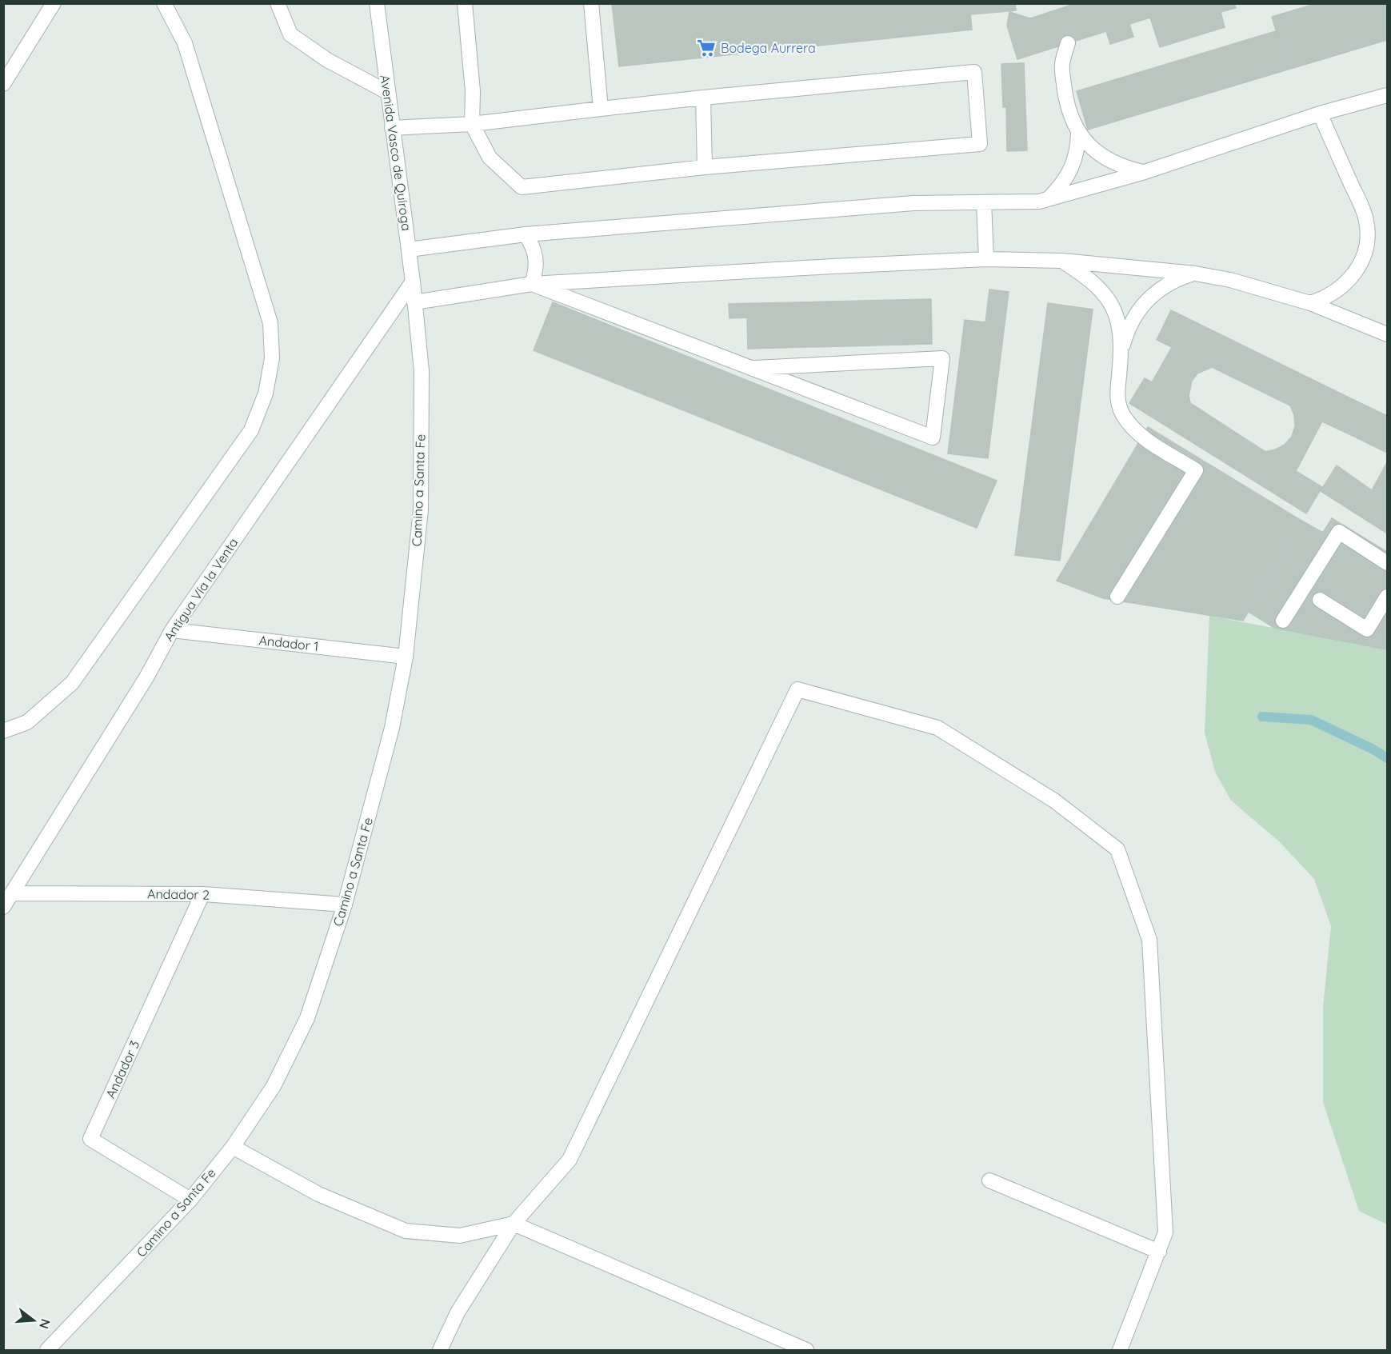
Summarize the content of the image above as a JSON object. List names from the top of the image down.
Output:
{
  "streets": {
    "street": [
      "Avenida Vasco de Quiroga",
      "Camino a Santa Fe",
      "Antigua Vía la Venta",
      "Andador 1",
      "Andador 2",
      "Andador 3"
    ]
  },
  "crossings": [
    ["Avenida Vasco de Quiroga", "Camino a Santa Fe"],
    ["Avenida Vasco de Quiroga", "Antigua Vía la Venta"],
    ["Camino a Santa Fe", "Andador 1"],
    ["Camino a Santa Fe", "Andador 2"],
    ["Camino a Santa Fe", "Andador 3"],
    ["Antigua Vía la Venta", "Andador 1"],
    ["Antigua Vía la Venta", "Andador 2"],
    ["Andador 2", "Andador 3"]
  ],
  "places": {
    "supermarket": ["Bodega Aurrera"]
  },
  "north": "right"
}
